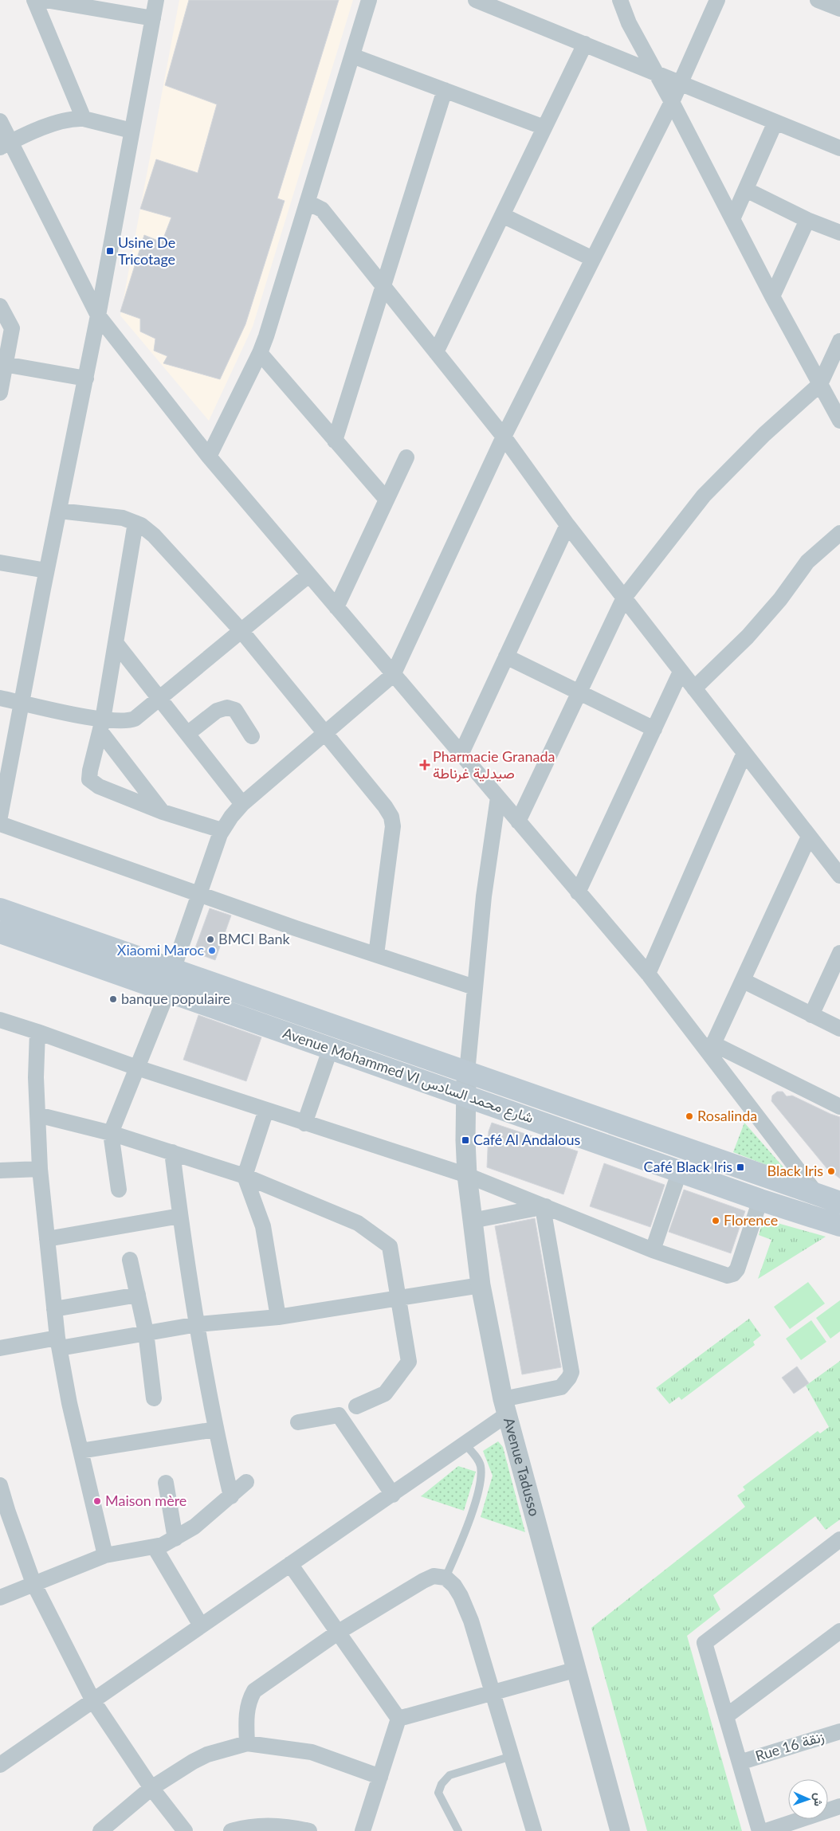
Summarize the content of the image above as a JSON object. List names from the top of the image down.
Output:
{
  "streets": {
    "main road": ["Avenue Mohammed VI شارع محمد السادس"],
    "street": ["Avenue Tadusso", "Rue 16 زنقة"]
  },
  "crossings": [
    ["Avenue Mohammed VI شارع محمد السادس", "Avenue Tadusso"]
  ],
  "places": {
    "transit": ["Usine De Tricotage", "Café Al Andalous", "Café Black Iris"],
    "health": ["Pharmacie Granada صيدلية غرناطة"],
    "other": [
      "BMCI Bank",
      "Xiaomi Maroc",
      "banque populaire",
      "Rosalinda",
      "Black Iris",
      "Florence",
      "Maison mère"
    ]
  },
  "north": "right"
}
